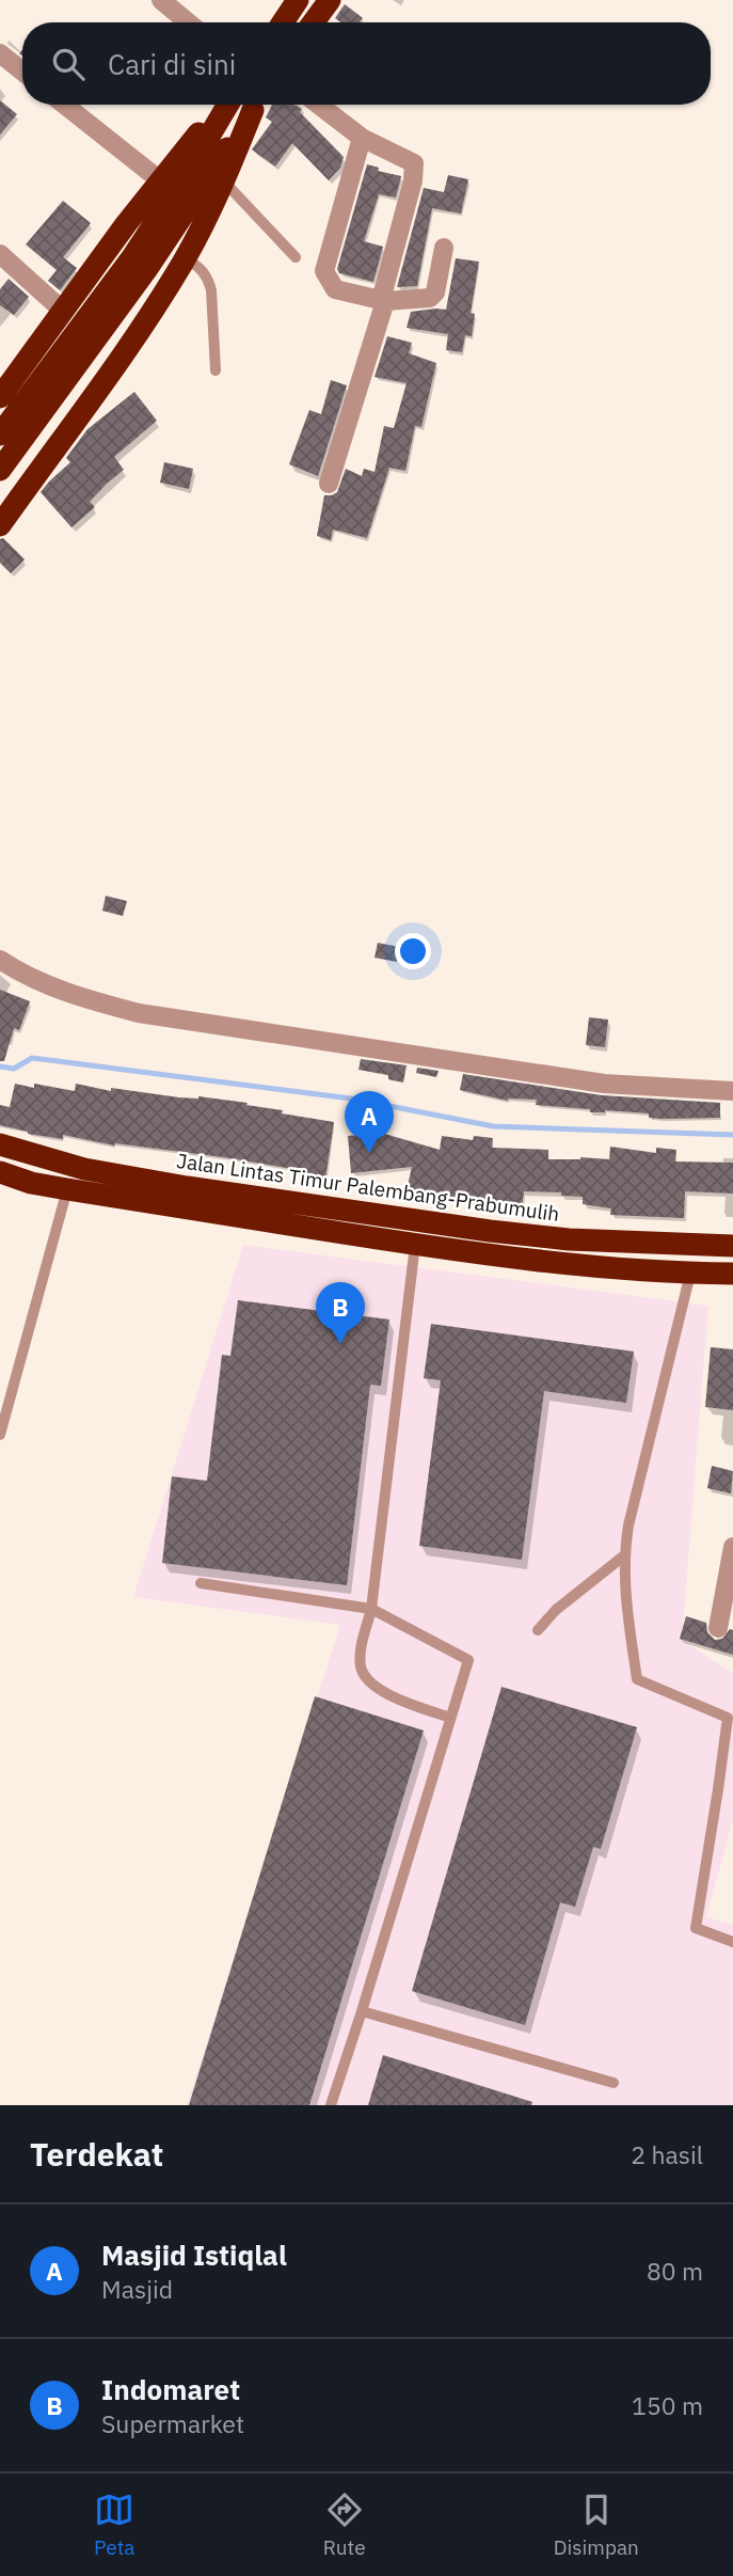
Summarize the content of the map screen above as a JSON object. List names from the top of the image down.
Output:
{
  "streets": {
    "highway": ["Jalan Lintas Timur Palembang-Prabumulih"]
  },
  "page": {
    "search": "Cari di sini",
    "pins": ["A", "B"],
    "heading": ["Terdekat", "2 hasil"],
    "list": [
      {
        "mark": "A",
        "name": "Masjid Istiqlal",
        "note": "Masjid",
        "value": "80 m"
      },
      {
        "mark": "B",
        "name": "Indomaret",
        "note": "Supermarket",
        "value": "150 m"
      }
    ],
    "nav": ["Peta", "Rute", "Disimpan"]
  }
}
